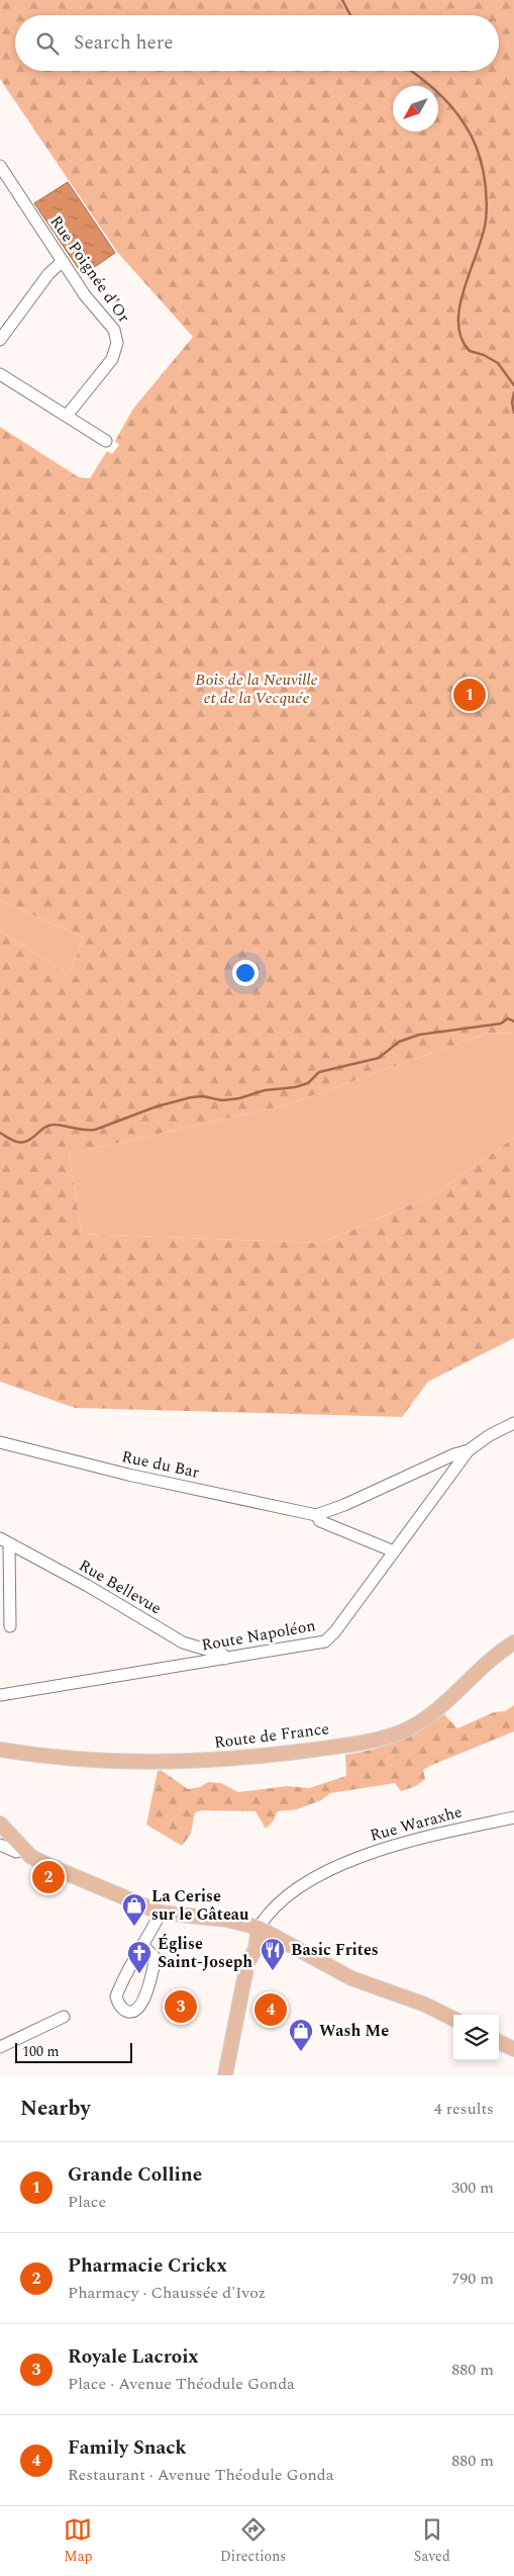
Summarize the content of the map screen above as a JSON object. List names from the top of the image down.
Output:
{
  "streets": {
    "main road": ["Route de France"],
    "street": [
      "Rue Poignée d'Or",
      "Rue du Bar",
      "Rue Bellevue",
      "Route Napoléon",
      "Rue Waraxhe"
    ]
  },
  "crossings": [
    ["Rue du Bar", "Route Napoléon"],
    ["Rue Bellevue", "Route Napoléon"]
  ],
  "parks": ["Bois de la Neuville et de la Vecquée"],
  "places": {
    "shop": ["La Cerise sur le Gâteau", "Wash Me"],
    "restaurant": ["Basic Frites"],
    "church": ["Église Saint-Joseph"]
  },
  "scale_bar": "100 m",
  "north": "bottom left",
  "page": {
    "search": "Search here",
    "pins": [
      "1",
      "2",
      "3",
      "4"
    ],
    "scale": "100 m",
    "heading": ["Nearby", "4 results"],
    "list": [
      {
        "mark": "1",
        "name": "Grande Colline",
        "note": "Place",
        "value": "300 m"
      },
      {
        "mark": "2",
        "name": "Pharmacie Crickx",
        "note": "Pharmacy · Chaussée d'Ivoz",
        "value": "790 m"
      },
      {
        "mark": "3",
        "name": "Royale Lacroix",
        "note": "Place · Avenue Théodule Gonda",
        "value": "880 m"
      },
      {
        "mark": "4",
        "name": "Family Snack",
        "note": "Restaurant · Avenue Théodule Gonda",
        "value": "880 m"
      }
    ],
    "nav": ["Map", "Directions", "Saved"]
  }
}
